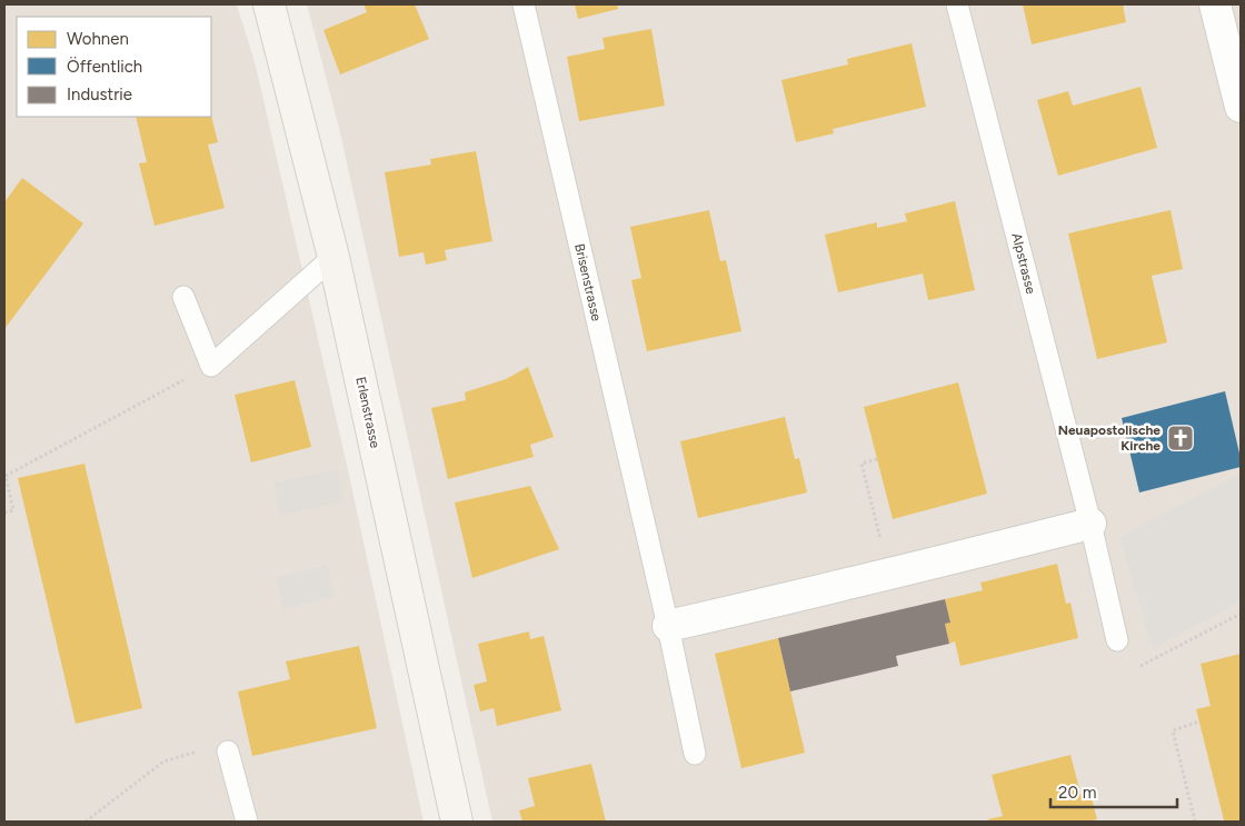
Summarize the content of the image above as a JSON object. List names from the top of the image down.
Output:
{
  "streets": {
    "street": ["Erlenstrasse"],
    "lane": ["Alpstrasse", "Brisenstrasse"]
  },
  "places": {
    "church": ["Neuapostolische Kirche"]
  },
  "legend": ["Wohnen", "Öffentlich", "Industrie"],
  "scale_bar": "20 m"
}
